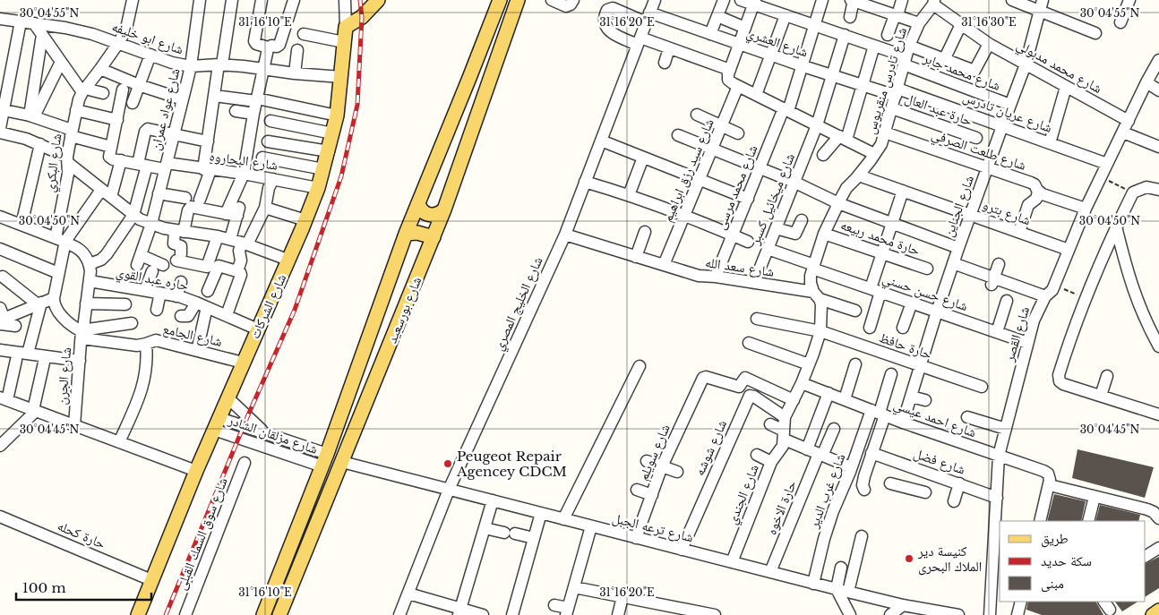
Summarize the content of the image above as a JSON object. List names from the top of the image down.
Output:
{
  "streets": {
    "main road": ["شارع الشركات", "شارع بورسعيد"],
    "street": [
      "شارع ابو خليفه",
      "شارع العشري",
      "شارع محمد مدبولي",
      "شارع محمد جابر",
      "شارع تادرس منقريوس",
      "شارع عواد عمران",
      "حارة عبد العال",
      "شارع عريان تادرس",
      "شارع طلعت الصرفي",
      "شارع البحاروه",
      "شارع البكري",
      "شارع سيد رزق ابراهيم",
      "شارع محمد مرسى",
      "شارع ميخائيل كسبر",
      "شارع الجناين",
      "شارع بترو",
      "حارة محمد ربيعه",
      "شارع سعد الله",
      "حاره عبد القوي",
      "شارع حسن حسني",
      "شارع الخليج المصري",
      "شارع القصر",
      "شارع الجامع",
      "حارة حافظ",
      "شارع الجرن",
      "شارع احمد عيسي",
      "شارع مزلقان الشادر",
      "شارع شوشه",
      "شارع سويلم",
      "شارع فضل",
      "شارع غرب الدير",
      "شارع الجندي",
      "حارة الاخوه",
      "شارع ترعه الجبل",
      "شارع سوق السمك القبلى",
      "حارة كحله"
    ]
  },
  "crossings": [
    ["شارع ابو خليفه", "شارع عواد عمران"],
    ["شارع ابو خليفه", "شارع البكري"],
    ["شارع ابو خليفه", "شارع الشركات"],
    ["شارع العشري", "شارع تادرس منقريوس"],
    ["شارع العشري", "شارع عريان تادرس"],
    ["شارع العشري", "شارع محمد مرسى"],
    ["شارع العشري", "شارع ميخائيل كسبر"],
    ["شارع العشري", "شارع الخليج المصري"],
    ["شارع محمد مدبولي", "شارع تادرس منقريوس"],
    ["شارع محمد مدبولي", "شارع الجناين"],
    ["شارع محمد مدبولي", "شارع القصر"],
    ["شارع محمد جابر", "شارع تادرس منقريوس"],
    ["شارع محمد جابر", "شارع الجناين"],
    ["شارع تادرس منقريوس", "حارة عبد العال"],
    ["شارع تادرس منقريوس", "شارع عريان تادرس"],
    ["شارع تادرس منقريوس", "شارع طلعت الصرفي"],
    ["شارع تادرس منقريوس", "شارع بترو"],
    ["شارع تادرس منقريوس", "حارة محمد ربيعه"],
    ["شارع تادرس منقريوس", "شارع سعد الله"],
    ["شارع تادرس منقريوس", "شارع حسن حسني"],
    ["شارع تادرس منقريوس", "حارة حافظ"],
    ["شارع تادرس منقريوس", "شارع احمد عيسي"],
    ["شارع تادرس منقريوس", "شارع الجندي"],
    ["شارع عواد عمران", "شارع البحاروه"],
    ["شارع عريان تادرس", "شارع الجناين"],
    ["شارع عريان تادرس", "شارع القصر"],
    ["شارع طلعت الصرفي", "شارع الجناين"],
    ["شارع طلعت الصرفي", "شارع القصر"],
    ["شارع البحاروه", "شارع البكري"],
    ["شارع البحاروه", "شارع الشركات"],
    ["شارع سيد رزق ابراهيم", "شارع سعد الله"],
    ["شارع محمد مرسى", "شارع سعد الله"],
    ["شارع ميخائيل كسبر", "شارع سعد الله"],
    ["شارع ميخائيل كسبر", "شارع حسن حسني"],
    ["شارع الجناين", "شارع بترو"],
    ["شارع الجناين", "شارع حسن حسني"],
    ["شارع الجناين", "حارة حافظ"],
    ["شارع الجناين", "شارع احمد عيسي"],
    ["شارع بترو", "شارع القصر"],
    ["شارع سعد الله", "شارع الخليج المصري"],
    ["حاره عبد القوي", "شارع الشركات"],
    ["حاره عبد القوي", "شارع الجرن"],
    ["شارع حسن حسني", "شارع القصر"],
    ["شارع الخليج المصري", "شارع ترعه الجبل"],
    ["شارع الشركات", "شارع الجامع"],
    ["شارع الشركات", "شارع مزلقان الشادر"],
    ["شارع الشركات", "حارة كحله"],
    ["شارع بورسعيد", "شارع مزلقان الشادر"],
    ["شارع بورسعيد", "شارع ترعه الجبل"],
    ["شارع القصر", "شارع احمد عيسي"],
    ["شارع القصر", "شارع فضل"],
    ["شارع الجامع", "شارع الجرن"],
    ["شارع احمد عيسي", "شارع غرب الدير"],
    ["شارع شوشه", "شارع ترعه الجبل"],
    ["شارع سويلم", "شارع ترعه الجبل"],
    ["شارع غرب الدير", "شارع ترعه الجبل"],
    ["شارع الجندي", "شارع ترعه الجبل"],
    ["حارة الاخوه", "شارع ترعه الجبل"]
  ],
  "places": ["Peugeot Repair Agencey CDCM", "كنيسة دير الملاك البحرى"],
  "legend": ["طريق", "سكة حديد", "مبنى"],
  "scale_bar": "100 m",
  "coordinates": [
    "30°04'55\"N",
    "31°16'10\"E",
    "31°16'20\"E",
    "31°16'30\"E",
    "30°04'50\"N",
    "30°04'45\"N"
  ]
}
